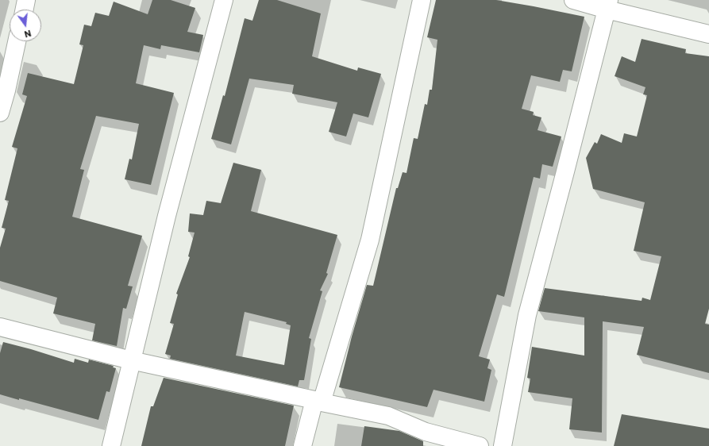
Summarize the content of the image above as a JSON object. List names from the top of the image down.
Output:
{
  "north": "bottom"
}
